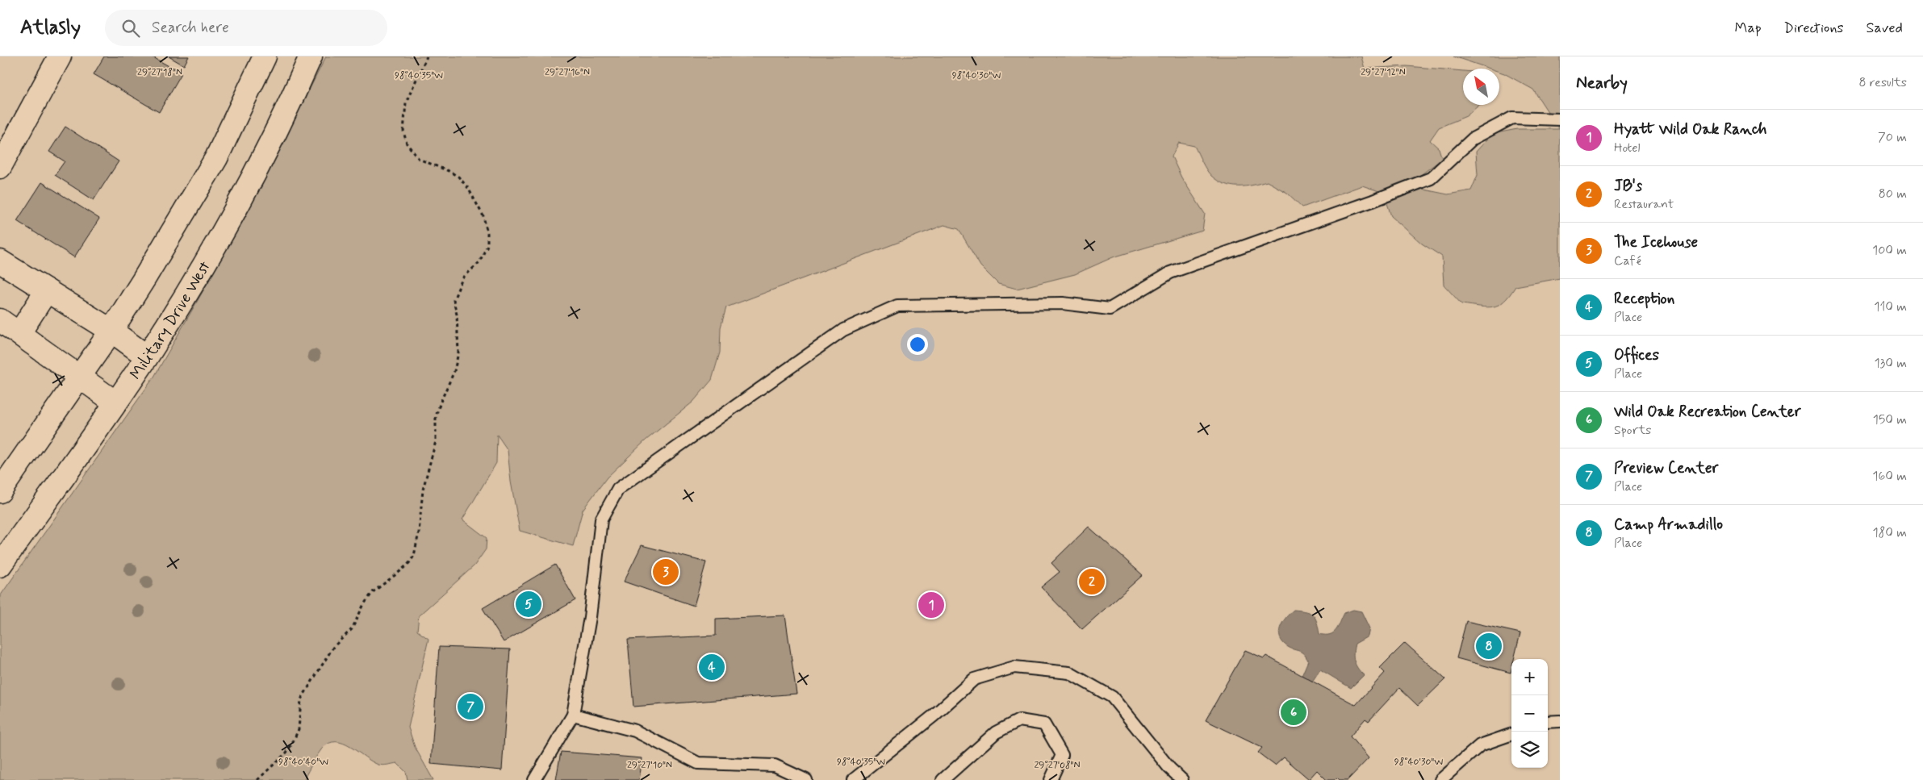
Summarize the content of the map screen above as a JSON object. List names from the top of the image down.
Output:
{
  "streets": {
    "main road": ["Military Drive West"]
  },
  "north": "top left",
  "page": {
    "header": "Atlasly",
    "search": "Search here",
    "nav": ["Map", "Directions", "Saved"],
    "heading": ["Nearby", "8 results"],
    "list": [
      {
        "mark": "1",
        "name": "Hyatt Wild Oak Ranch",
        "note": "Hotel",
        "value": "70 m"
      },
      {
        "mark": "2",
        "name": "JB's",
        "note": "Restaurant",
        "value": "80 m"
      },
      {
        "mark": "3",
        "name": "The Icehouse",
        "note": "Café",
        "value": "100 m"
      },
      {
        "mark": "4",
        "name": "Reception",
        "note": "Place",
        "value": "110 m"
      },
      {
        "mark": "5",
        "name": "Offices",
        "note": "Place",
        "value": "130 m"
      },
      {
        "mark": "6",
        "name": "Wild Oak Recreation Center",
        "note": "Sports",
        "value": "150 m"
      },
      {
        "mark": "7",
        "name": "Preview Center",
        "note": "Place",
        "value": "160 m"
      },
      {
        "mark": "8",
        "name": "Camp Armadillo",
        "note": "Place",
        "value": "180 m"
      }
    ],
    "pins": [
      "3",
      "2",
      "5",
      "1",
      "8",
      "4",
      "7",
      "6"
    ],
    "map_buttons": ["+", "−"]
  },
  "coordinates": [
    "29°27'18\"N",
    "29°27'16\"N",
    "29°27'12\"N",
    "98°40'35\"W",
    "98°40'30\"W",
    "98°40'40\"W",
    "29°27'10\"N",
    "29°27'08\"N"
  ]
}
